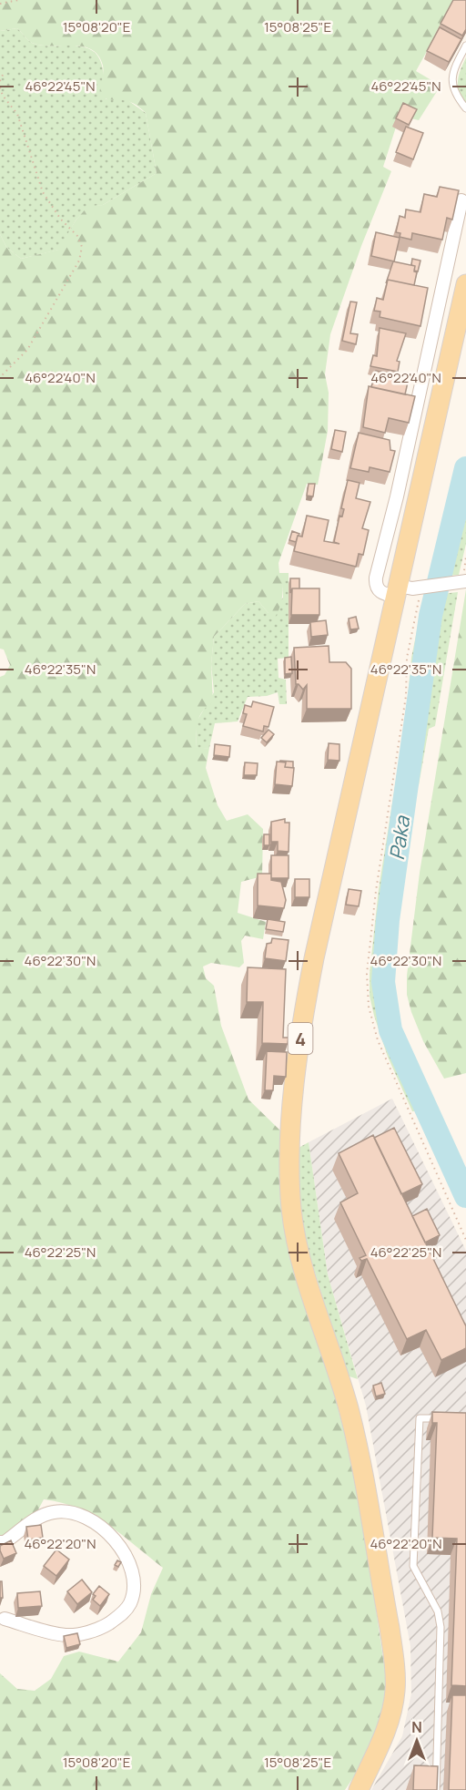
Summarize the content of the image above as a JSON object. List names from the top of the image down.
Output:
{
  "streets": {
    "main road": ["4"]
  },
  "water": ["Paka"],
  "north": "top",
  "coordinates": [
    "15°08'20\"E",
    "15°08'25\"E",
    "46°22'45\"N",
    "46°22'40\"N",
    "46°22'35\"N",
    "46°22'30\"N",
    "46°22'25\"N",
    "46°22'20\"N"
  ]
}
